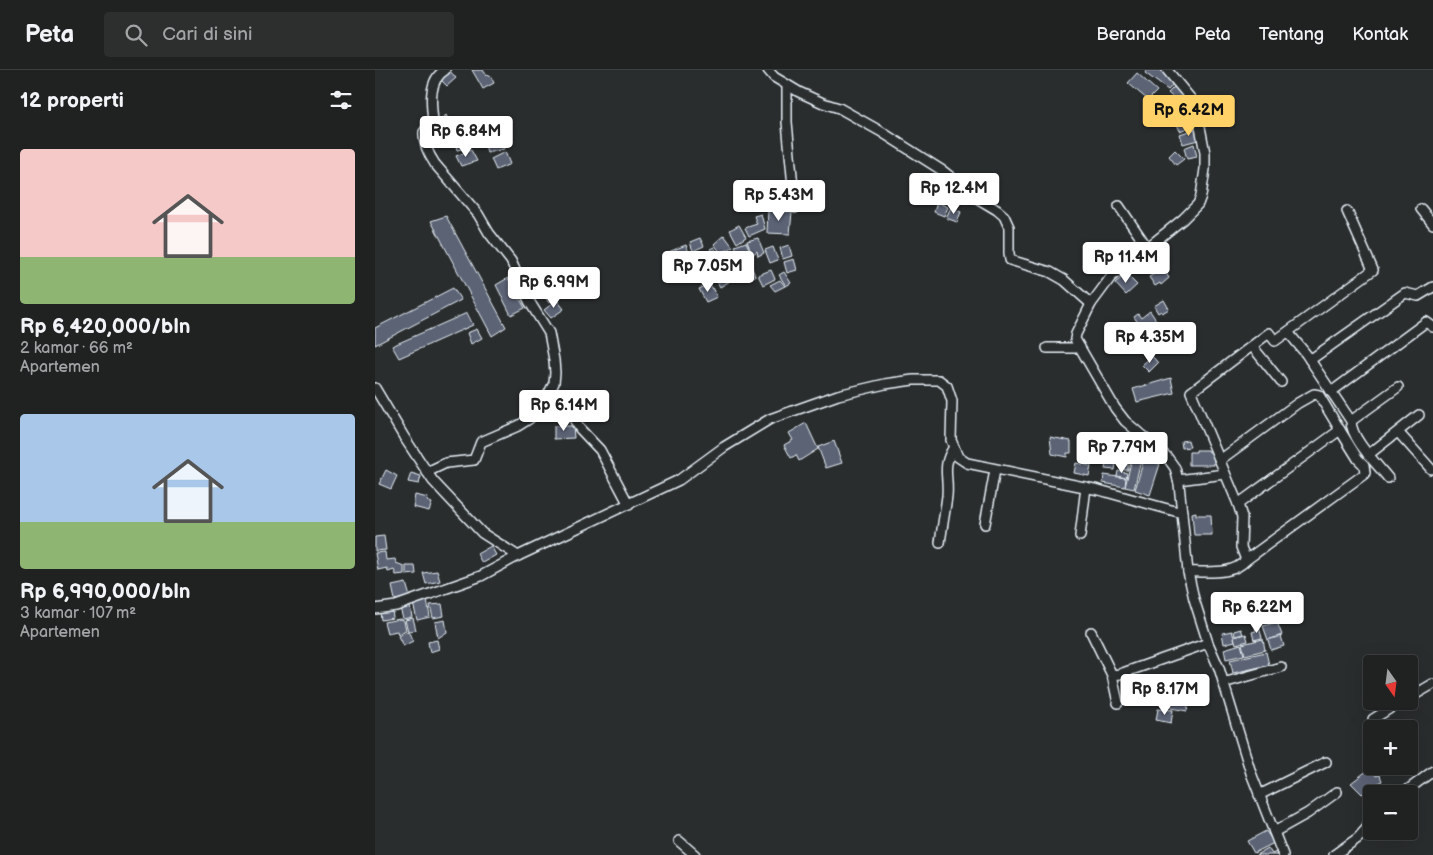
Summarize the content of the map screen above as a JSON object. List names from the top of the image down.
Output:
{
  "north": "bottom",
  "page": {
    "header": "Peta",
    "search": "Cari di sini",
    "nav": [
      "Beranda",
      "Peta",
      "Tentang",
      "Kontak"
    ],
    "heading": "12 properti",
    "price": [
      "Rp 6.42M",
      "Rp 6.84M",
      "Rp 12.4M",
      "Rp 5.43M",
      "Rp 11.4M",
      "Rp 7.05M",
      "Rp 6.99M",
      "Rp 4.35M",
      "Rp 6.14M",
      "Rp 7.79M",
      "Rp 6.22M",
      "Rp 8.17M"
    ],
    "list": [
      {
        "name": "Rp 6,420,000/bln",
        "note": "2 kamar · 66 m² · Apartemen"
      },
      {
        "name": "Rp 6,990,000/bln",
        "note": "3 kamar · 107 m² · Apartemen"
      }
    ],
    "map_buttons": ["+", "−"]
  }
}
